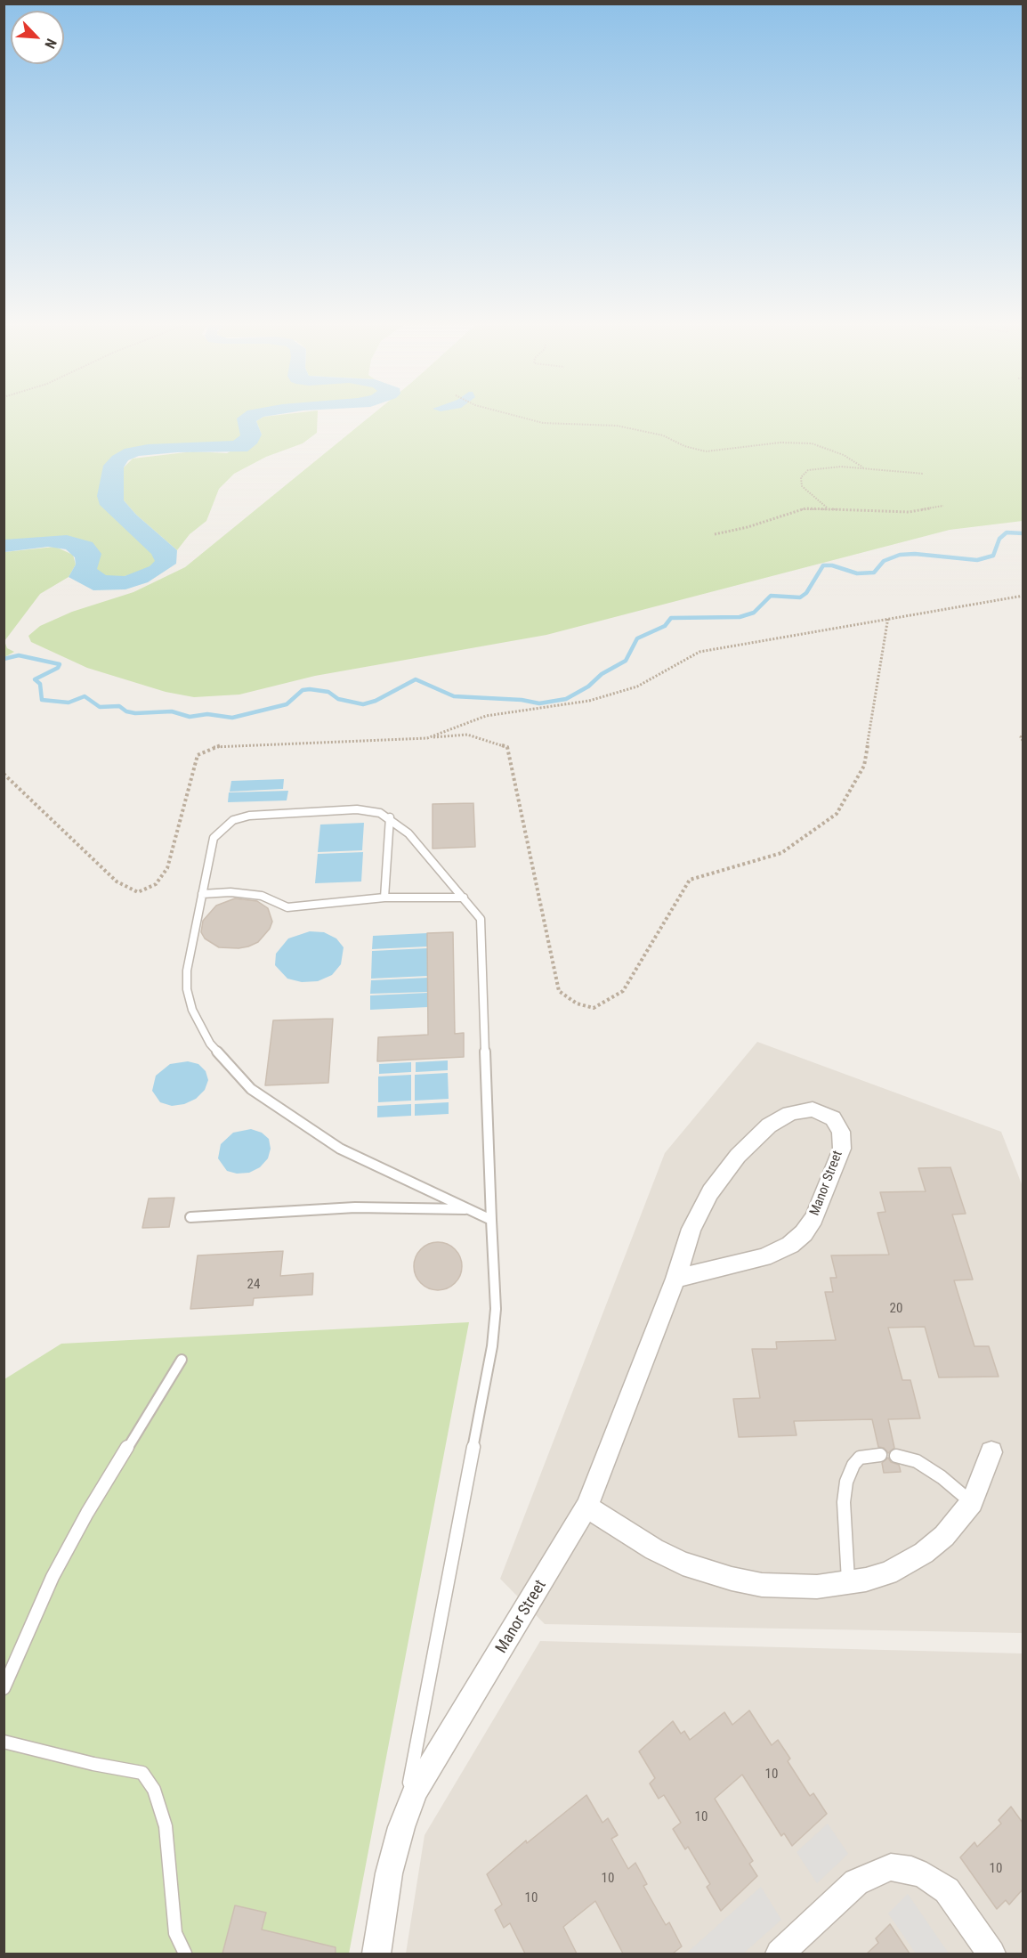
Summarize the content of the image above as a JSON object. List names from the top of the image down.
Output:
{
  "streets": {
    "street": ["Manor Street"]
  },
  "house_numbers": [
    "24",
    "20",
    "10",
    "10",
    "10",
    "10",
    "10"
  ],
  "north": "bottom right"
}
